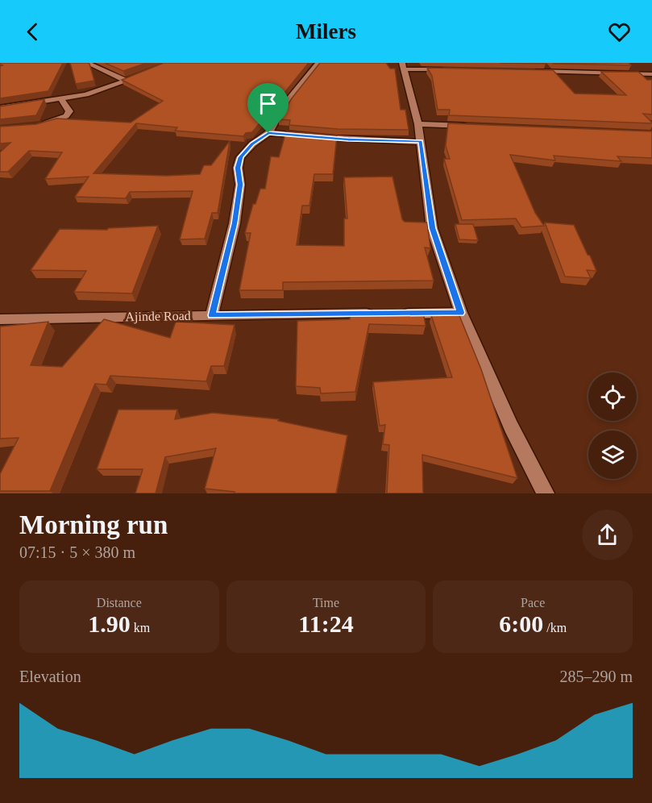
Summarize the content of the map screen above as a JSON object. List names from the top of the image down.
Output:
{
  "streets": {
    "street": ["Ajinde Road"]
  },
  "page": {
    "header": "Milers",
    "heading": ["Morning run", "07:15 · 5 × 380 m"],
    "stats": [
      ["Distance", "1.90 km"],
      ["Time", "11:24"],
      ["Pace", "6:00 /km"]
    ],
    "chart": ["Elevation", "285–290 m"]
  }
}
